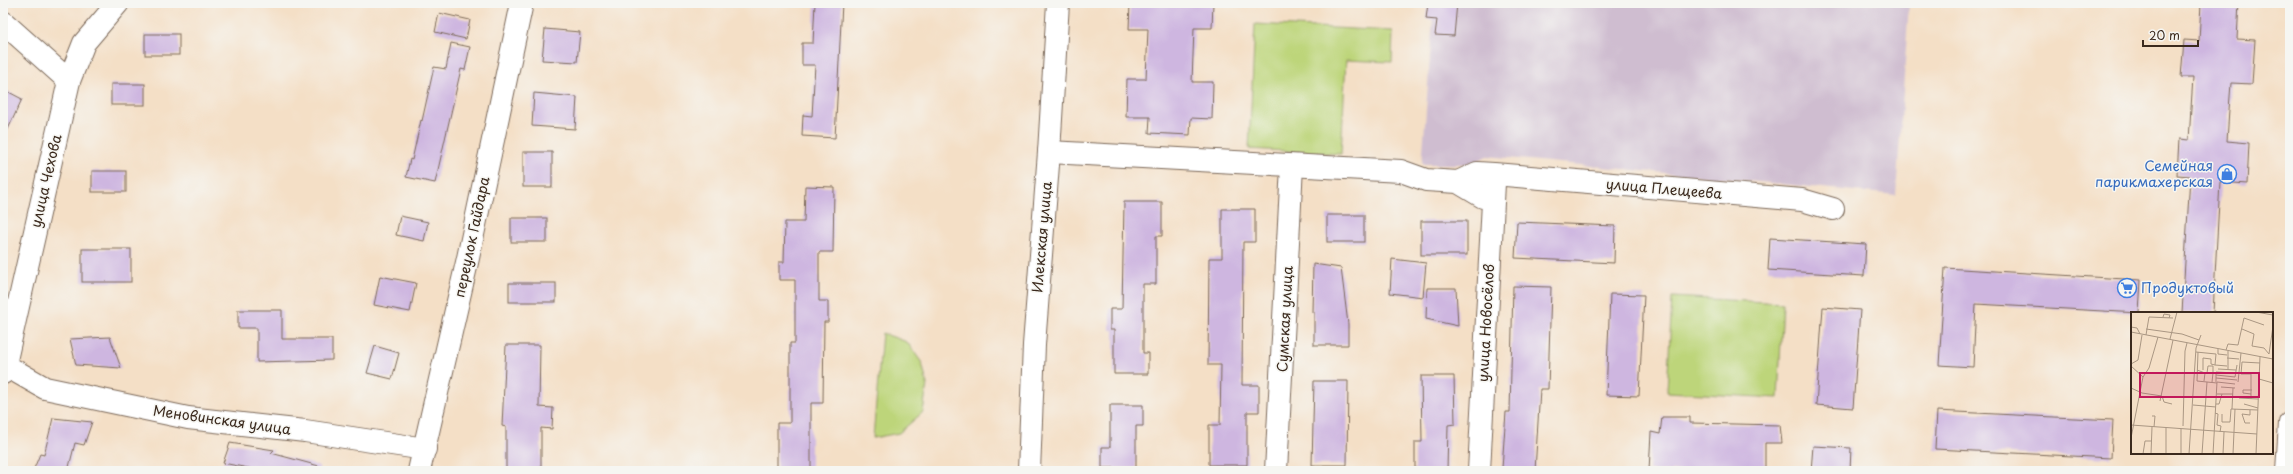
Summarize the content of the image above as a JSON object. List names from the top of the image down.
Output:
{
  "streets": {
    "street": [
      "улица Чехова",
      "улица Плещеева",
      "переулок Гайдара",
      "Илекская улица",
      "Сумская улица",
      "улица Новосёлов",
      "Меновинская улица"
    ]
  },
  "crossings": [
    ["улица Чехова", "Меновинская улица"],
    ["улица Плещеева", "улица Новосёлов"],
    ["переулок Гайдара", "Меновинская улица"]
  ],
  "places": {
    "shop": ["Семейная парикмахерская"],
    "supermarket": ["Продуктовый"]
  },
  "scale_bar": "20 m"
}
